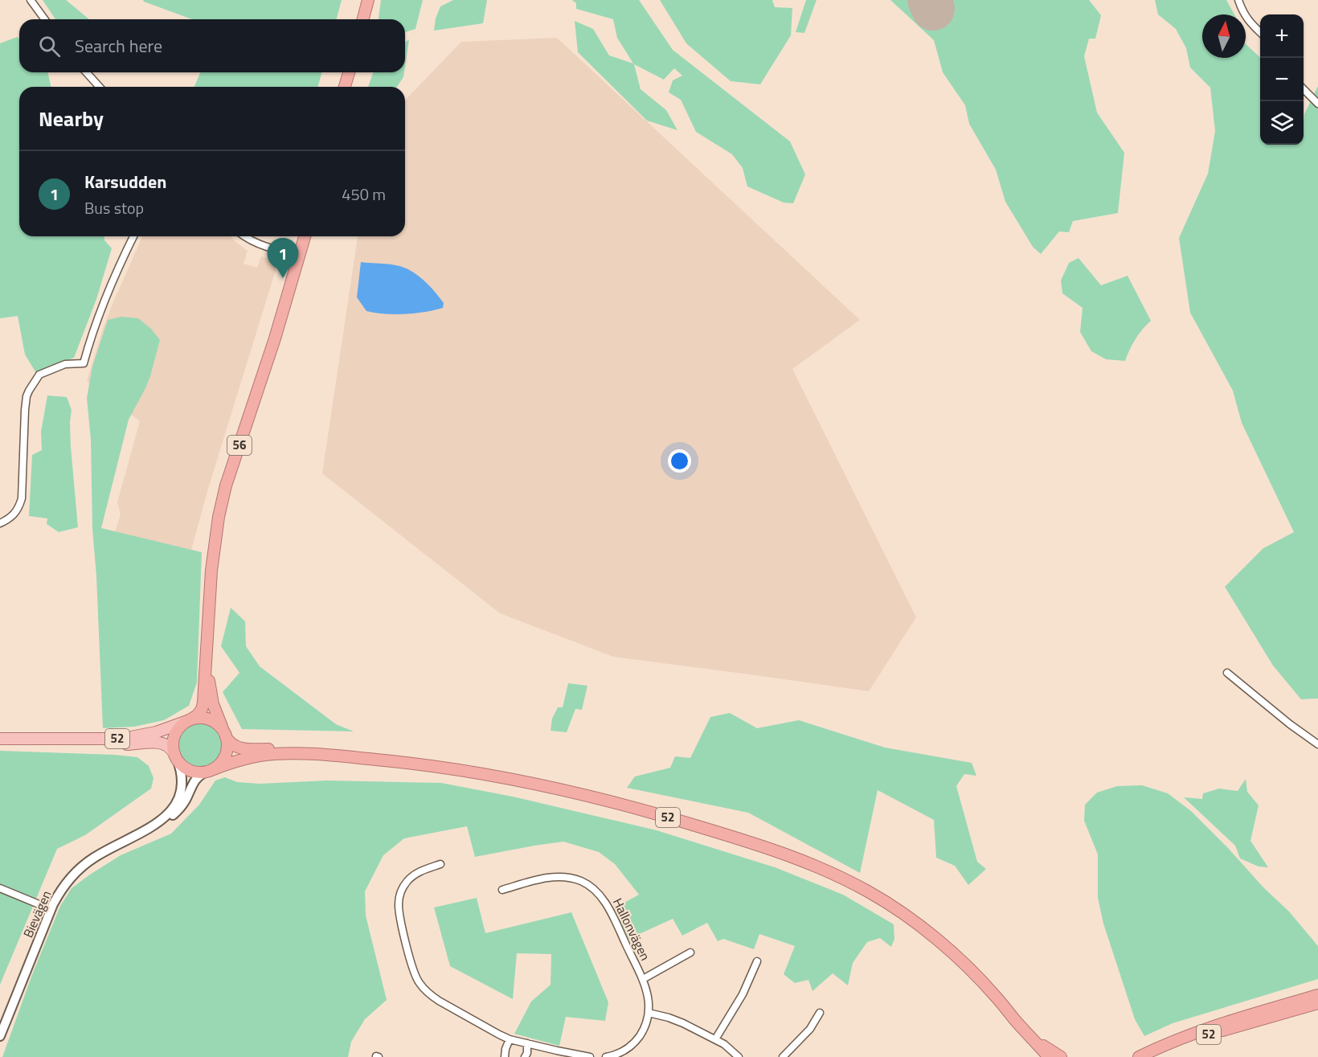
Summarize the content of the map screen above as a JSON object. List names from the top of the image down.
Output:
{
  "streets": {
    "highway": ["56", "52"],
    "street": ["Bievägen", "Hallonvägen"]
  },
  "crossings": [
    ["56", "52"],
    ["56", "Bievägen"],
    ["52", "Bievägen"]
  ],
  "north": "top",
  "page": {
    "map_buttons": ["+", "−"],
    "search": "Search here",
    "heading": "Nearby",
    "list": [
      {
        "mark": "1",
        "name": "Karsudden",
        "note": "Bus stop",
        "value": "450 m"
      }
    ],
    "pins": "1"
  }
}
